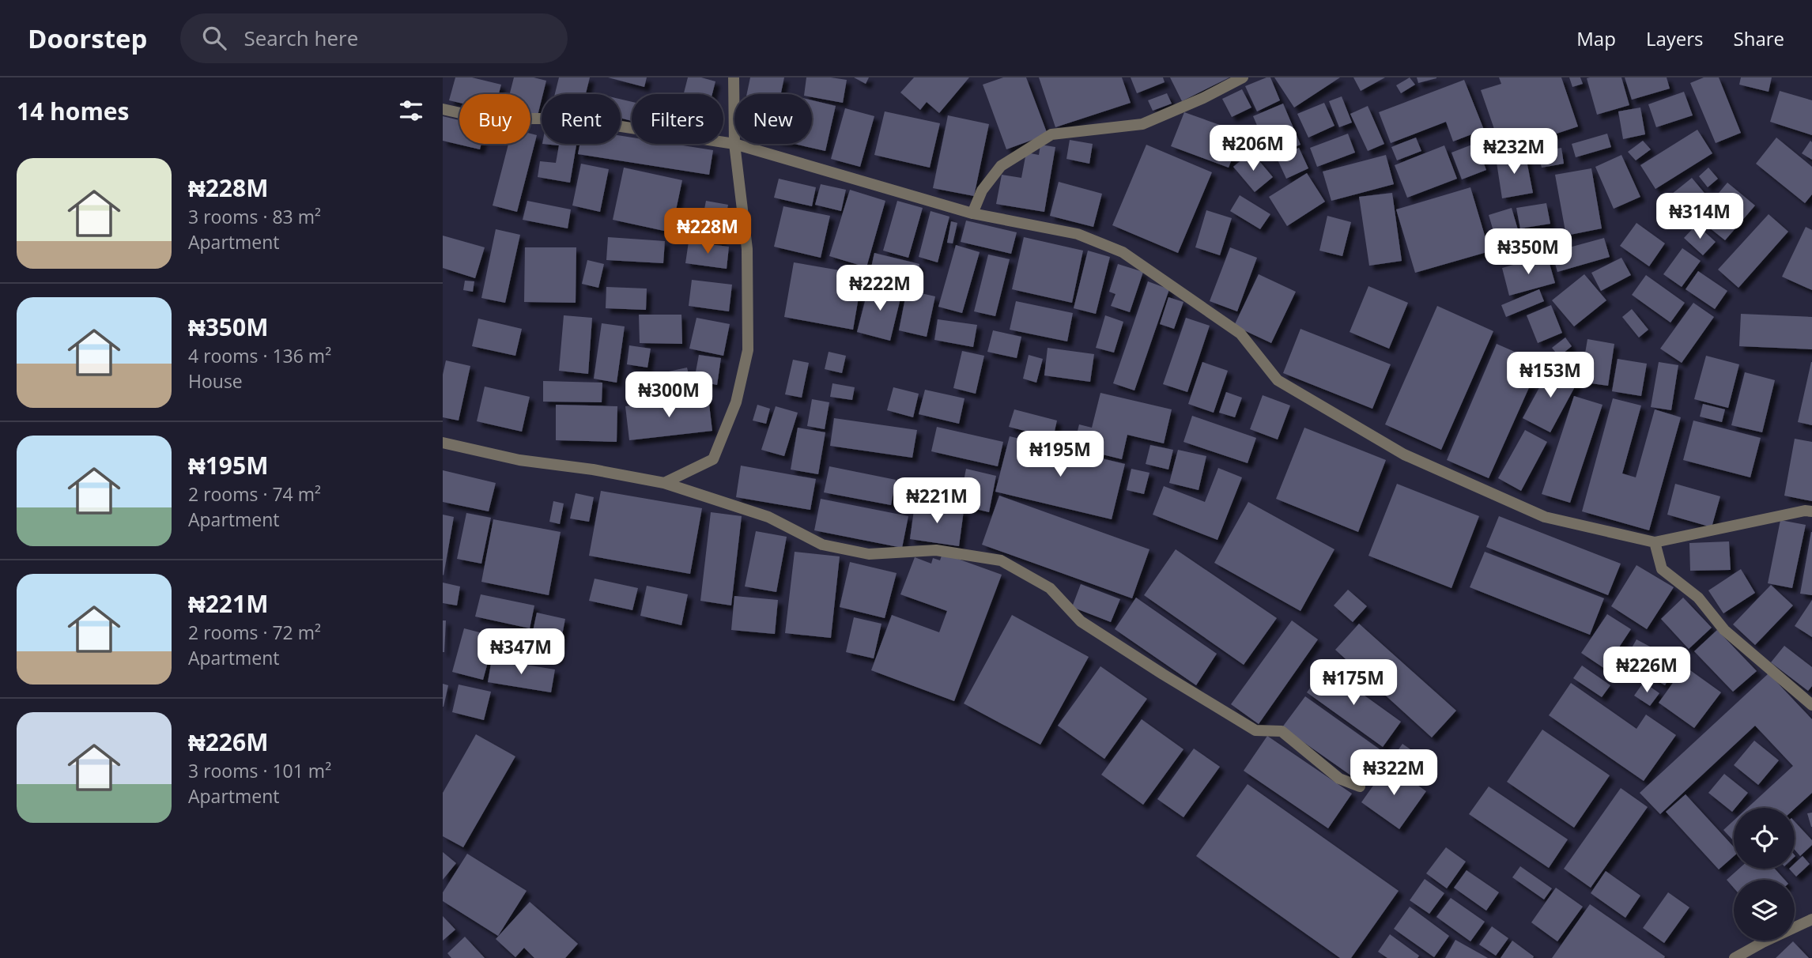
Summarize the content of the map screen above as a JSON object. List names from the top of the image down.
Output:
{
  "page": {
    "header": "Doorstep",
    "search": "Search here",
    "nav": ["Map", "Layers", "Share"],
    "heading": "14 homes",
    "chip": [
      "Buy",
      "Rent",
      "Filters",
      "New"
    ],
    "price": [
      "₦206M",
      "₦232M",
      "₦314M",
      "₦228M",
      "₦350M",
      "₦222M",
      "₦153M",
      "₦300M",
      "₦195M",
      "₦221M",
      "₦347M",
      "₦226M",
      "₦175M",
      "₦322M"
    ],
    "list": [
      {
        "name": "₦228M",
        "note": "3 rooms · 83 m² · Apartment"
      },
      {
        "name": "₦350M",
        "note": "4 rooms · 136 m² · House"
      },
      {
        "name": "₦195M",
        "note": "2 rooms · 74 m² · Apartment"
      },
      {
        "name": "₦221M",
        "note": "2 rooms · 72 m² · Apartment"
      },
      {
        "name": "₦226M",
        "note": "3 rooms · 101 m² · Apartment"
      }
    ]
  }
}
